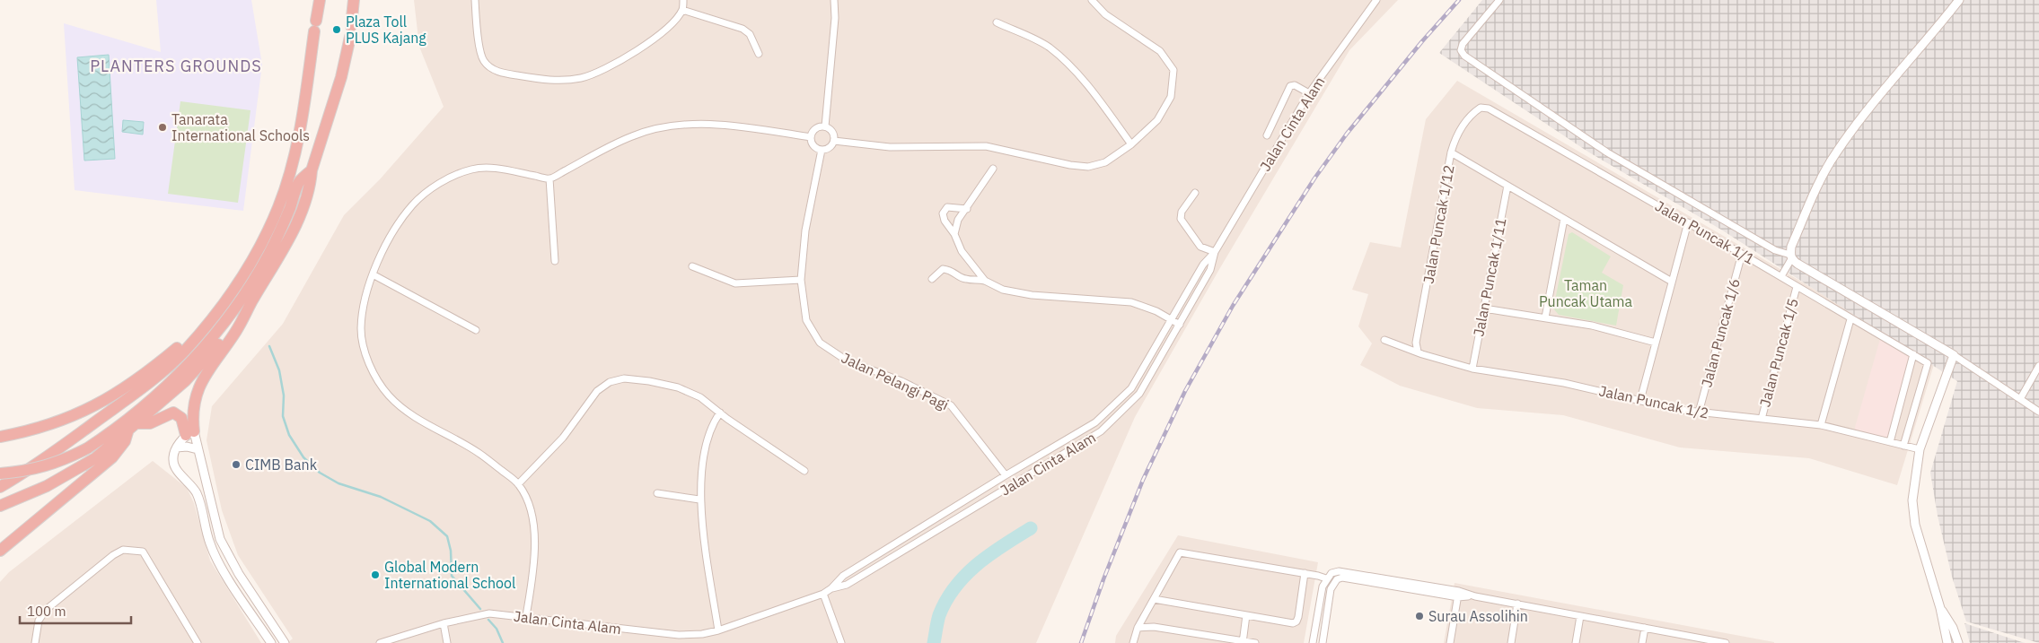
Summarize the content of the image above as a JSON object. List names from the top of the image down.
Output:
{
  "streets": {
    "street": [
      "Jalan Cinta Alam",
      "Jalan Puncak 1/12",
      "Jalan Puncak 1/1",
      "Jalan Puncak 1/11",
      "Jalan Puncak 1/6",
      "Jalan Puncak 1/5",
      "Jalan Pelangi Pagi",
      "Jalan Puncak 1/2"
    ]
  },
  "crossings": [
    ["Jalan Cinta Alam", "Jalan Pelangi Pagi"],
    ["Jalan Puncak 1/12", "Jalan Puncak 1/1"],
    ["Jalan Puncak 1/12", "Jalan Puncak 1/2"],
    ["Jalan Puncak 1/1", "Jalan Puncak 1/6"],
    ["Jalan Puncak 1/1", "Jalan Puncak 1/5"],
    ["Jalan Puncak 1/1", "Jalan Puncak 1/2"],
    ["Jalan Puncak 1/11", "Jalan Puncak 1/2"],
    ["Jalan Puncak 1/6", "Jalan Puncak 1/2"],
    ["Jalan Puncak 1/5", "Jalan Puncak 1/2"]
  ],
  "districts": ["PLANTERS GROUNDS"],
  "parks": ["Taman Puncak Utama"],
  "places": [
    "Plaza Toll PLUS Kajang",
    "Tanarata International Schools",
    "CIMB Bank",
    "Global Modern International School",
    "Surau Assolihin"
  ],
  "scale_bar": "100 m"
}
